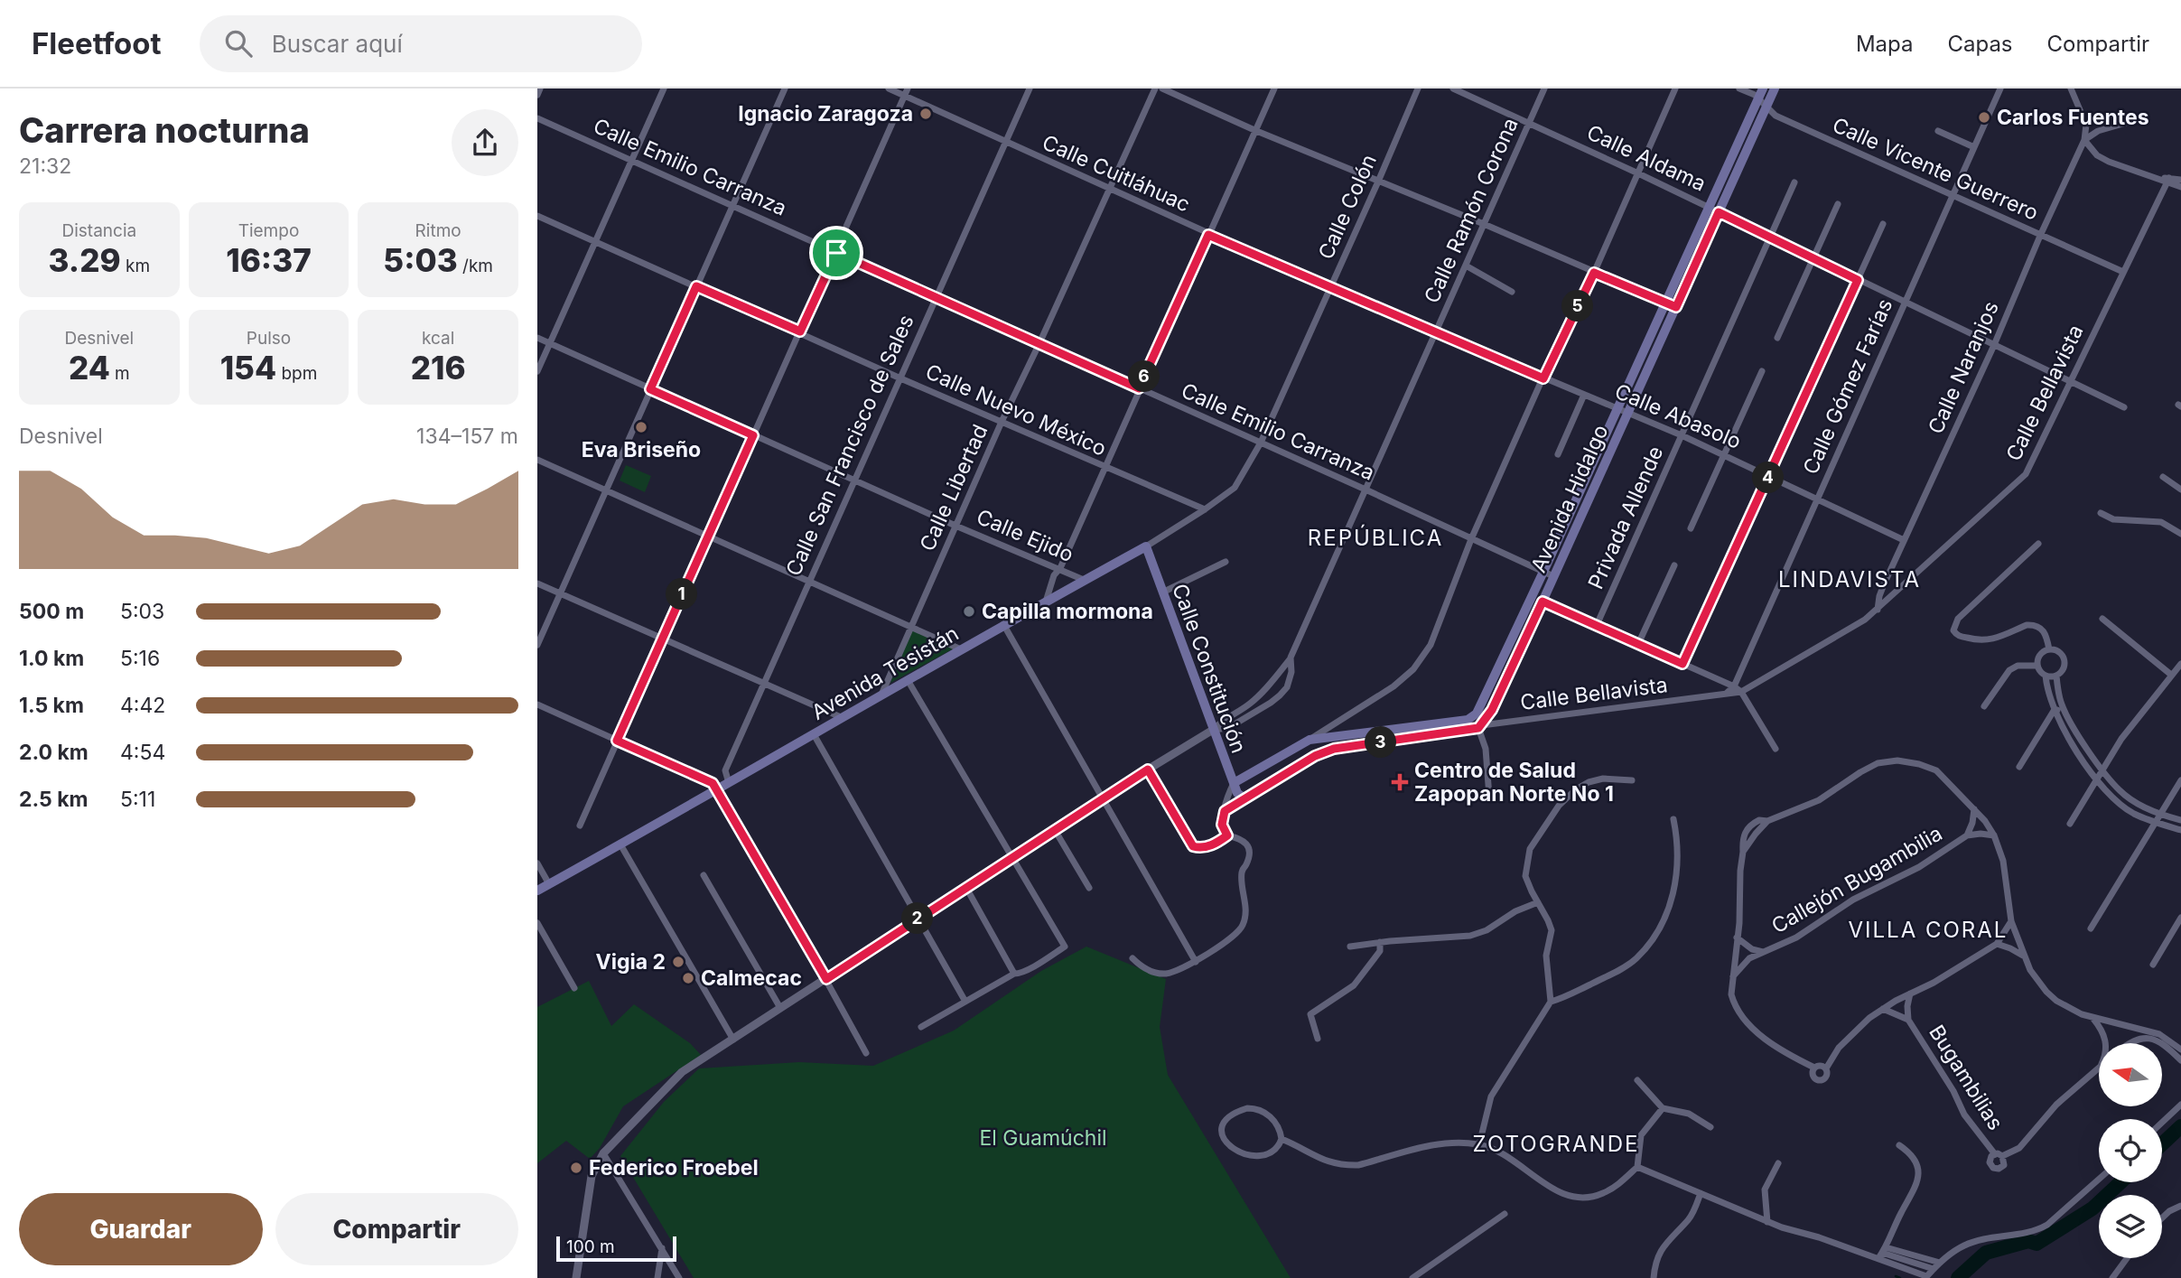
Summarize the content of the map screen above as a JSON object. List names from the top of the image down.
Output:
{
  "streets": {
    "main road": ["Avenida Hidalgo", "Calle Constitución", "Avenida Tesistán"],
    "street": [
      "Calle Aldama",
      "Calle Emilio Carranza",
      "Calle Vicente Guerrero",
      "Calle Cuitláhuac",
      "Calle Colón",
      "Calle Ramón Corona",
      "Calle Naranjos",
      "Calle Gómez Farías",
      "Calle Bellavista",
      "Calle Nuevo México",
      "Calle Abasolo",
      "Calle San Francisco de Sales",
      "Calle Libertad",
      "Privada Allende",
      "Calle Ejido",
      "Callejón Bugambilia",
      "Bugambilias"
    ]
  },
  "crossings": [
    ["Calle Aldama", "Calle Ramón Corona"],
    ["Calle Aldama", "Calle Naranjos"],
    ["Calle Aldama", "Calle Gómez Farías"],
    ["Calle Aldama", "Calle Bellavista"],
    ["Calle Aldama", "Avenida Hidalgo"],
    ["Calle Aldama", "Privada Allende"],
    ["Calle Emilio Carranza", "Calle Colón"],
    ["Calle Emilio Carranza", "Calle Ramón Corona"],
    ["Calle Emilio Carranza", "Calle San Francisco de Sales"],
    ["Calle Emilio Carranza", "Calle Libertad"],
    ["Calle Emilio Carranza", "Avenida Hidalgo"],
    ["Calle Emilio Carranza", "Avenida Tesistán"],
    ["Calle Vicente Guerrero", "Calle Naranjos"],
    ["Calle Vicente Guerrero", "Calle Gómez Farías"],
    ["Calle Vicente Guerrero", "Calle Bellavista"],
    ["Calle Vicente Guerrero", "Avenida Hidalgo"],
    ["Calle Cuitláhuac", "Calle Colón"],
    ["Calle Cuitláhuac", "Calle Ramón Corona"],
    ["Calle Cuitláhuac", "Calle Abasolo"],
    ["Calle Cuitláhuac", "Calle San Francisco de Sales"],
    ["Calle Cuitláhuac", "Calle Libertad"],
    ["Calle Colón", "Avenida Tesistán"],
    ["Calle Ramón Corona", "Calle Abasolo"],
    ["Calle Ramón Corona", "Calle Constitución"],
    ["Calle Naranjos", "Calle Bellavista"],
    ["Calle Naranjos", "Calle Abasolo"],
    ["Calle Gómez Farías", "Calle Bellavista"],
    ["Calle Gómez Farías", "Calle Abasolo"],
    ["Calle Bellavista", "Avenida Hidalgo"],
    ["Calle Nuevo México", "Calle San Francisco de Sales"],
    ["Calle Nuevo México", "Calle Libertad"],
    ["Calle Nuevo México", "Avenida Tesistán"],
    ["Calle Abasolo", "Avenida Hidalgo"],
    ["Calle Abasolo", "Privada Allende"],
    ["Calle San Francisco de Sales", "Calle Ejido"],
    ["Calle San Francisco de Sales", "Avenida Tesistán"],
    ["Calle Libertad", "Calle Ejido"],
    ["Calle Libertad", "Avenida Tesistán"],
    ["Avenida Hidalgo", "Calle Constitución"],
    ["Calle Ejido", "Avenida Tesistán"],
    ["Calle Constitución", "Avenida Tesistán"]
  ],
  "districts": [
    "REPÚBLICA",
    "LINDAVISTA",
    "VILLA CORAL",
    "ZOTOGRANDE"
  ],
  "parks": ["El Guamúchil"],
  "places": {
    "other": [
      "Ignacio Zaragoza",
      "Carlos Fuentes",
      "Eva Briseño",
      "Capilla mormona",
      "Vigia 2",
      "Calmecac",
      "Federico Froebel"
    ],
    "health": ["Centro de Salud Zapopan Norte No 1"]
  },
  "scale_bar": "100 m",
  "north": "left",
  "page": {
    "header": "Fleetfoot",
    "search": "Buscar aquí",
    "nav": ["Mapa", "Capas", "Compartir"],
    "heading": ["Carrera nocturna", "21:32"],
    "stats": [
      ["Distancia", "3.29 km"],
      ["Tiempo", "16:37"],
      ["Ritmo", "5:03 /km"],
      ["Desnivel", "24 m"],
      ["Pulso", "154 bpm"],
      ["kcal", "216"]
    ],
    "pins": [
      "5",
      "6",
      "4",
      "1",
      "3",
      "2"
    ],
    "chart": ["Desnivel", "134–157 m"],
    "list": [
      {
        "name": "500 m",
        "note": "5:03"
      },
      {
        "name": "1.0 km",
        "note": "5:16"
      },
      {
        "name": "1.5 km",
        "note": "4:42"
      },
      {
        "name": "2.0 km",
        "note": "4:54"
      },
      {
        "name": "2.5 km",
        "note": "5:11"
      }
    ],
    "buttons": ["Guardar", "Compartir"],
    "scale": "100 m"
  }
}
